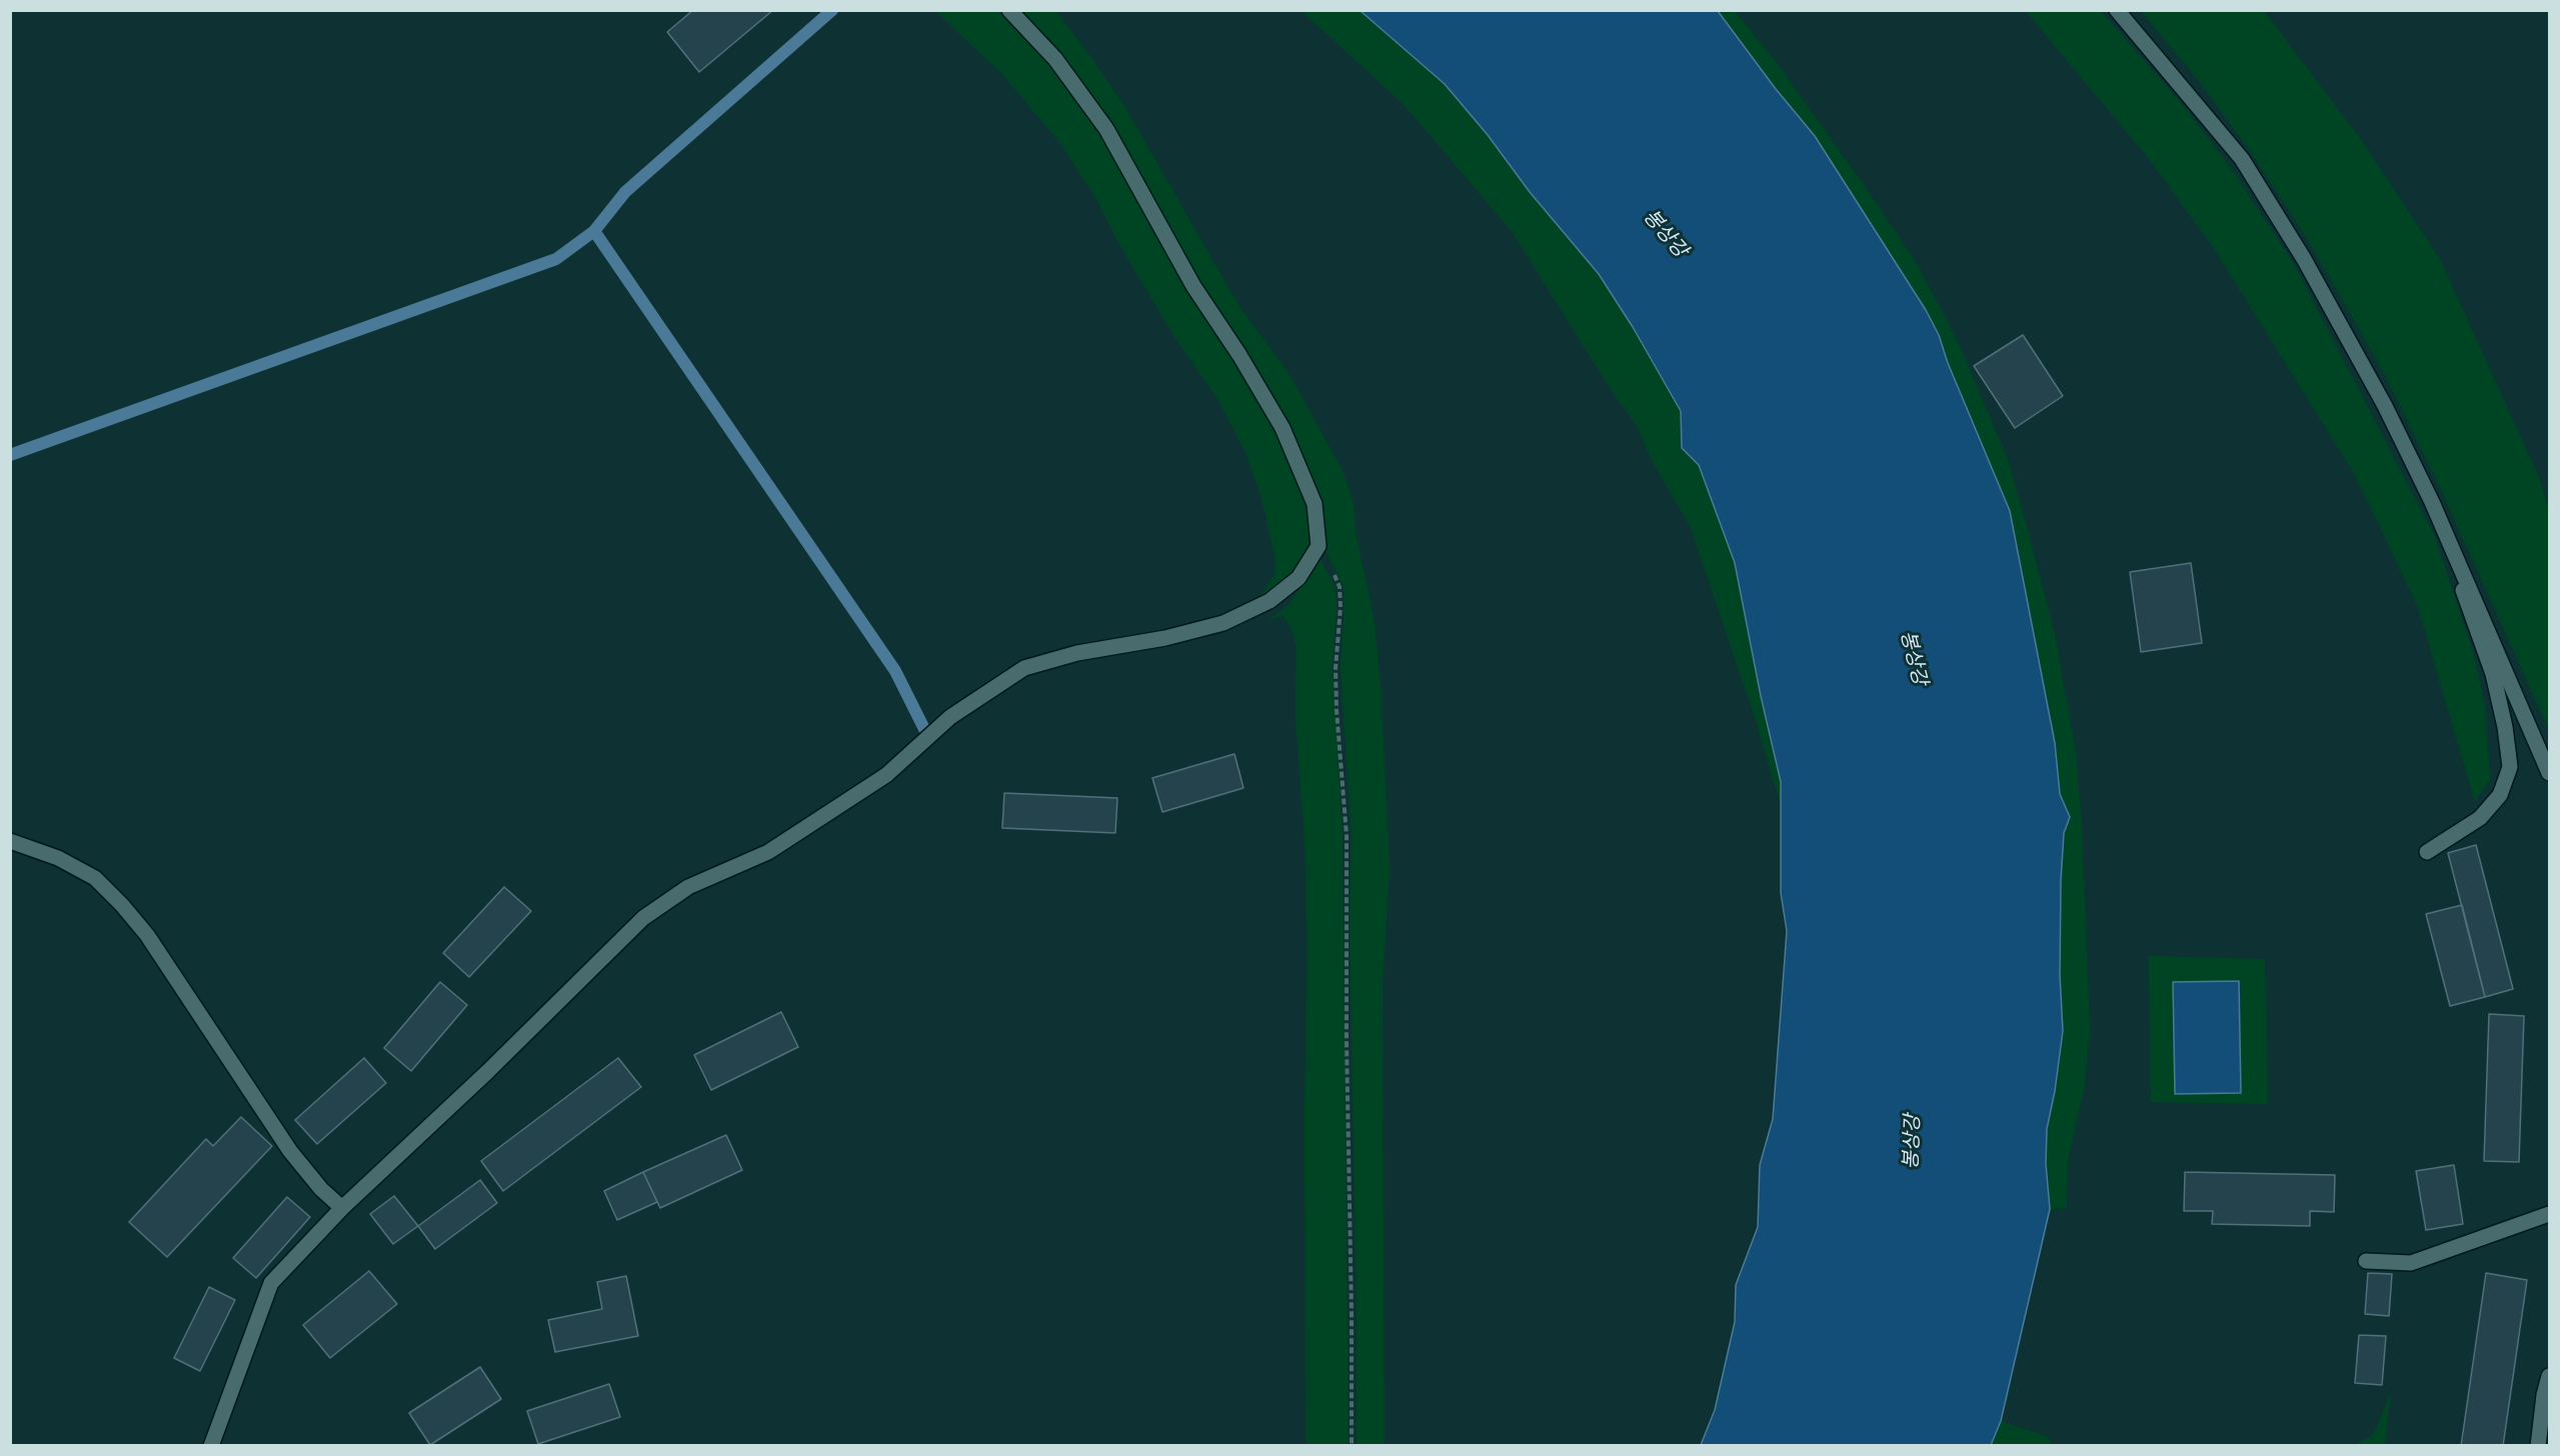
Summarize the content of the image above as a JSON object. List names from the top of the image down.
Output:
{
  "water": ["봉상강"]
}
